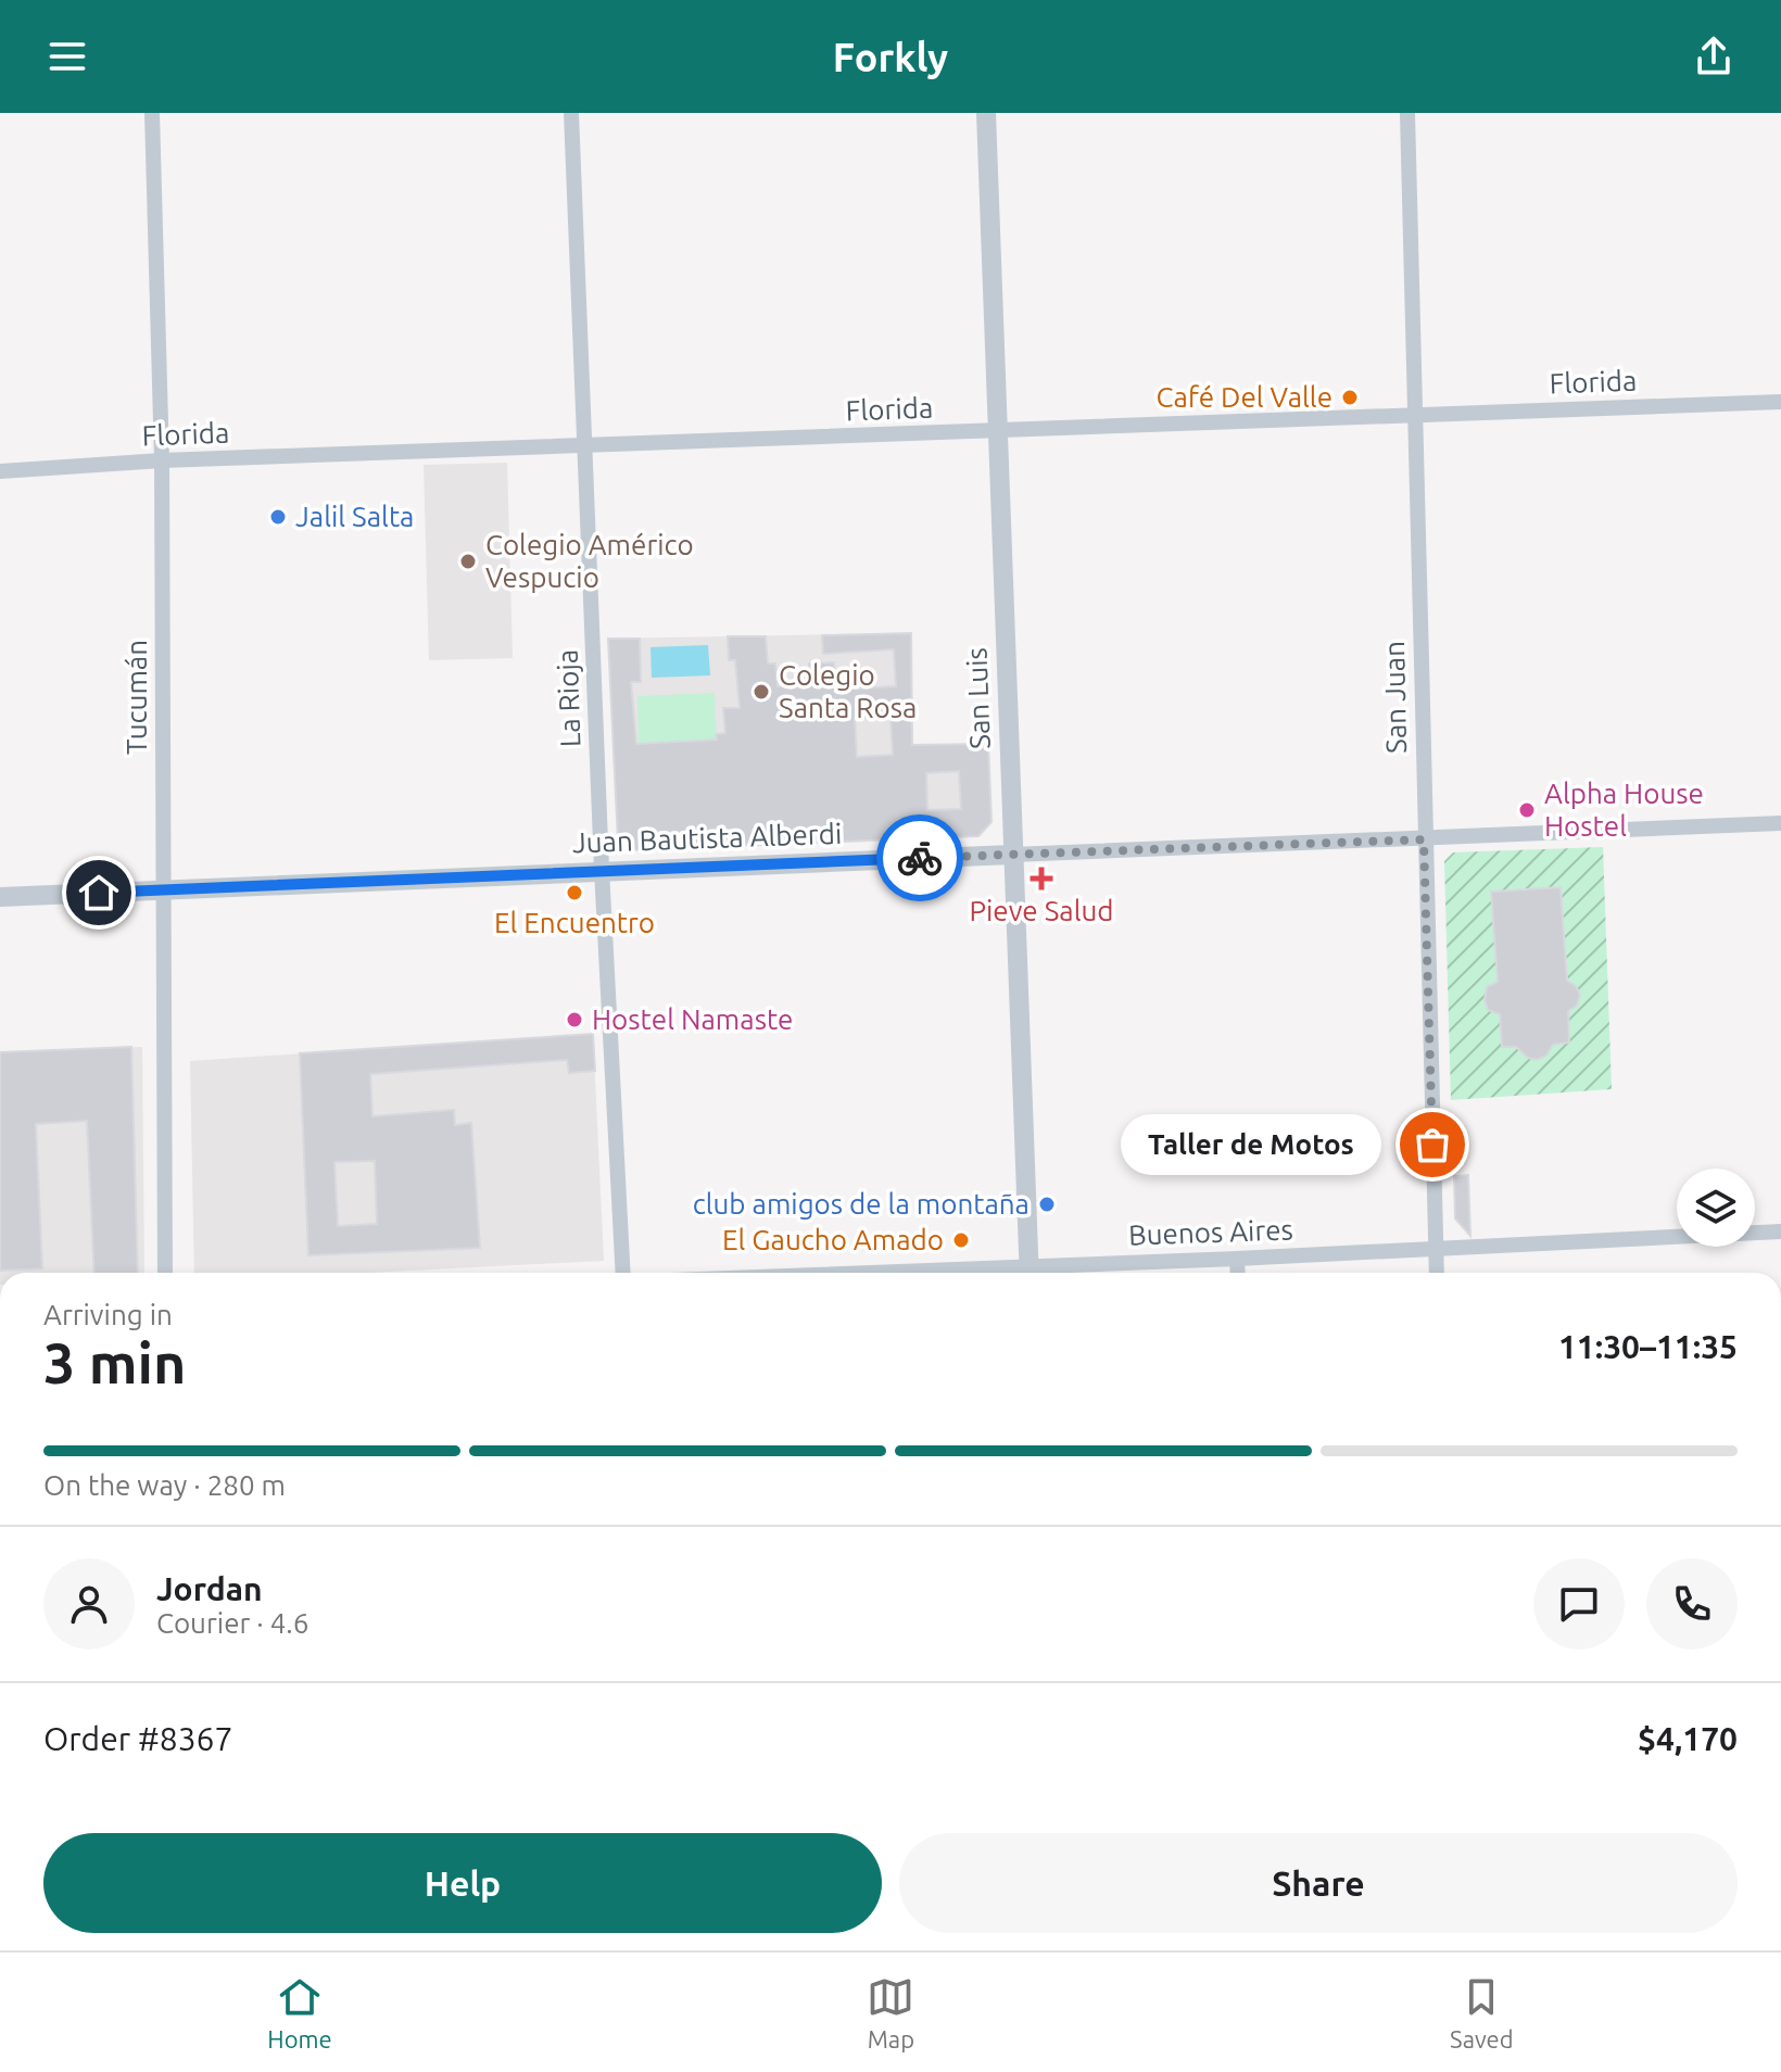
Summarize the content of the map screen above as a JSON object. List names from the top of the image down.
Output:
{
  "streets": {
    "street": [
      "Florida",
      "Tucumán",
      "San Juan",
      "La Rioja",
      "San Luis",
      "Juan Bautista Alberdi",
      "Buenos Aires"
    ]
  },
  "crossings": [
    ["Florida", "Tucumán"],
    ["Florida", "San Juan"],
    ["Florida", "La Rioja"],
    ["Florida", "San Luis"],
    ["Tucumán", "Juan Bautista Alberdi"],
    ["San Juan", "Juan Bautista Alberdi"],
    ["San Juan", "Buenos Aires"],
    ["La Rioja", "Juan Bautista Alberdi"],
    ["San Luis", "Juan Bautista Alberdi"]
  ],
  "places": {
    "other": [
      "Café Del Valle",
      "Jalil Salta",
      "Colegio Américo Vespucio",
      "Colegio Santa Rosa",
      "Alpha House Hostel",
      "El Encuentro",
      "Hostel Namaste",
      "Taller de Motos",
      "club amigos de la montaña",
      "El Gaucho Amado"
    ],
    "health": ["Pieve Salud"]
  },
  "page": {
    "header": "Forkly",
    "bubble": "Taller de Motos",
    "heading": ["3 min", "Arriving in", "11:30–11:35"],
    "panel": [
      "Jordan",
      "Courier · 4.6",
      "Order #8367",
      "$4,170"
    ],
    "bar": "On the way · 280 m",
    "buttons": ["Help", "Share"],
    "tabs": ["Home", "Map", "Saved"]
  }
}
